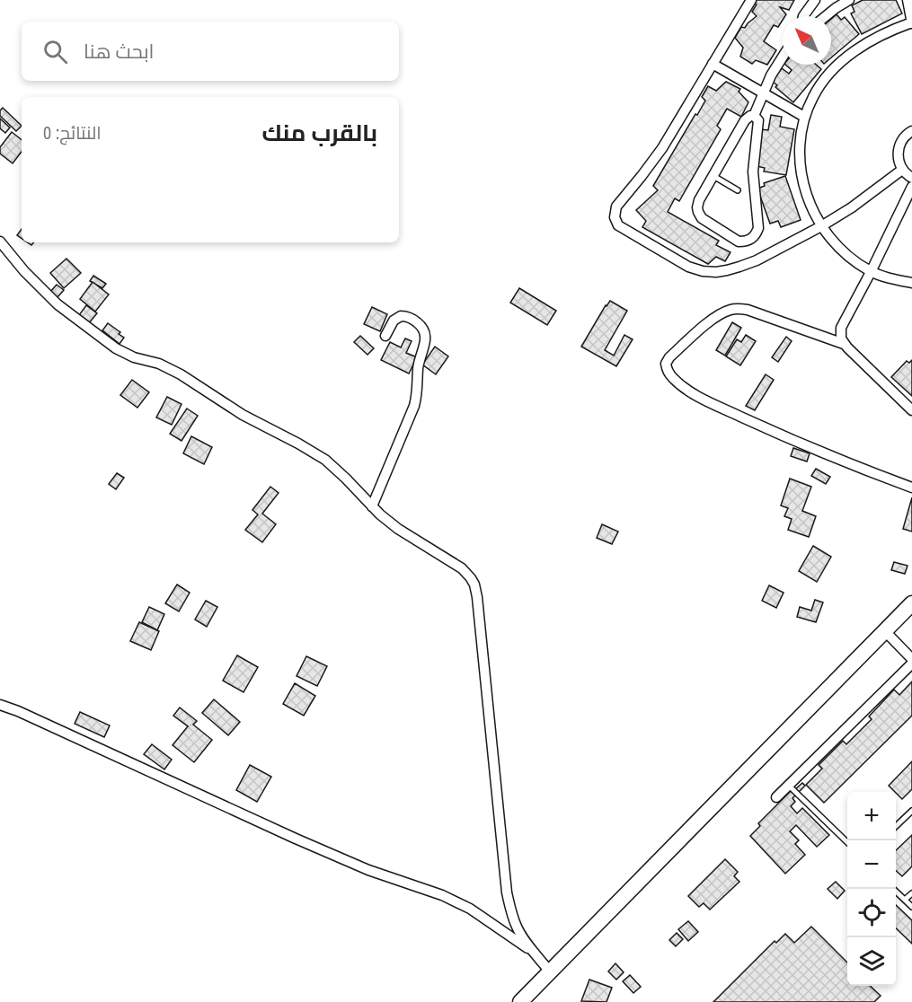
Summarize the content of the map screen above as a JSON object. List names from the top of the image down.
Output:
{
  "north": "top left",
  "page": {
    "search": "ابحث هنا",
    "heading": ["بالقرب منك", "النتائج: 0"],
    "map_buttons": ["+", "−"]
  }
}
